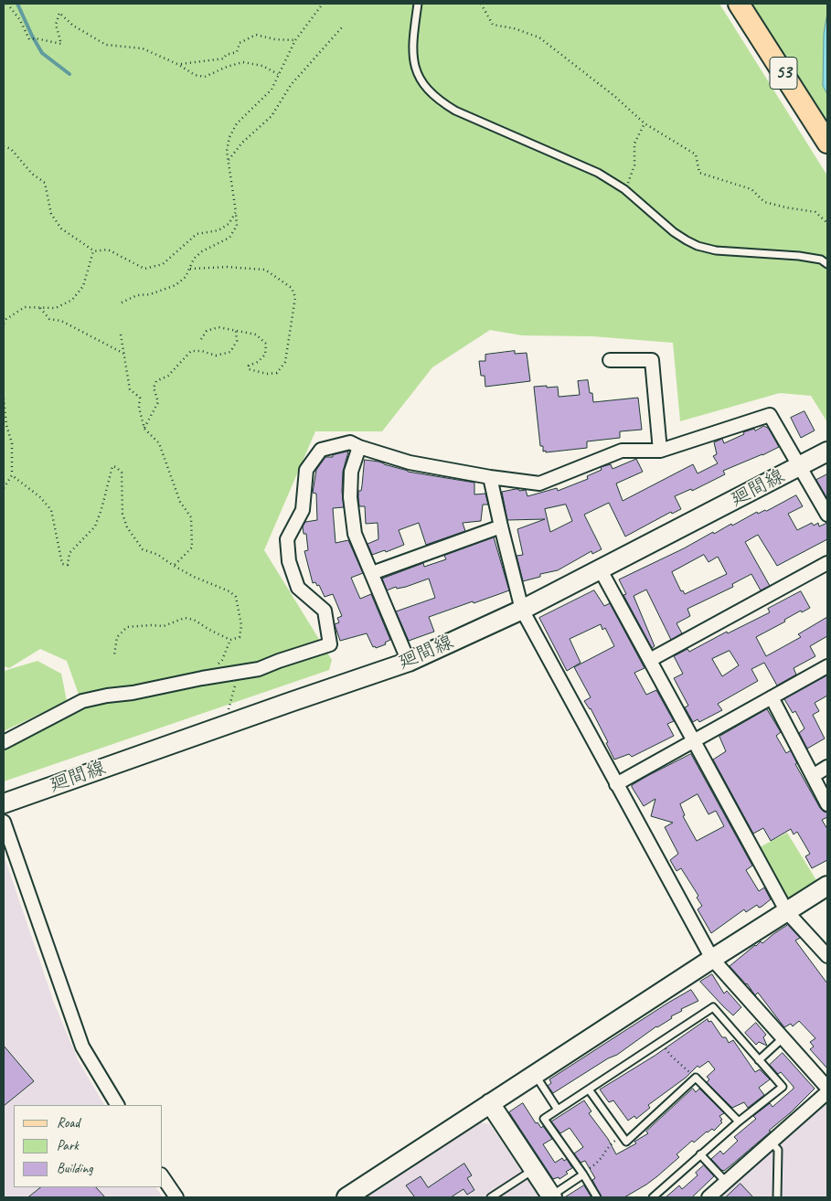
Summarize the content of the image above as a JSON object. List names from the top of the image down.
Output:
{
  "streets": {
    "main road": ["53"],
    "street": ["廻間線"]
  },
  "legend": ["Road", "Park", "Building"]
}
